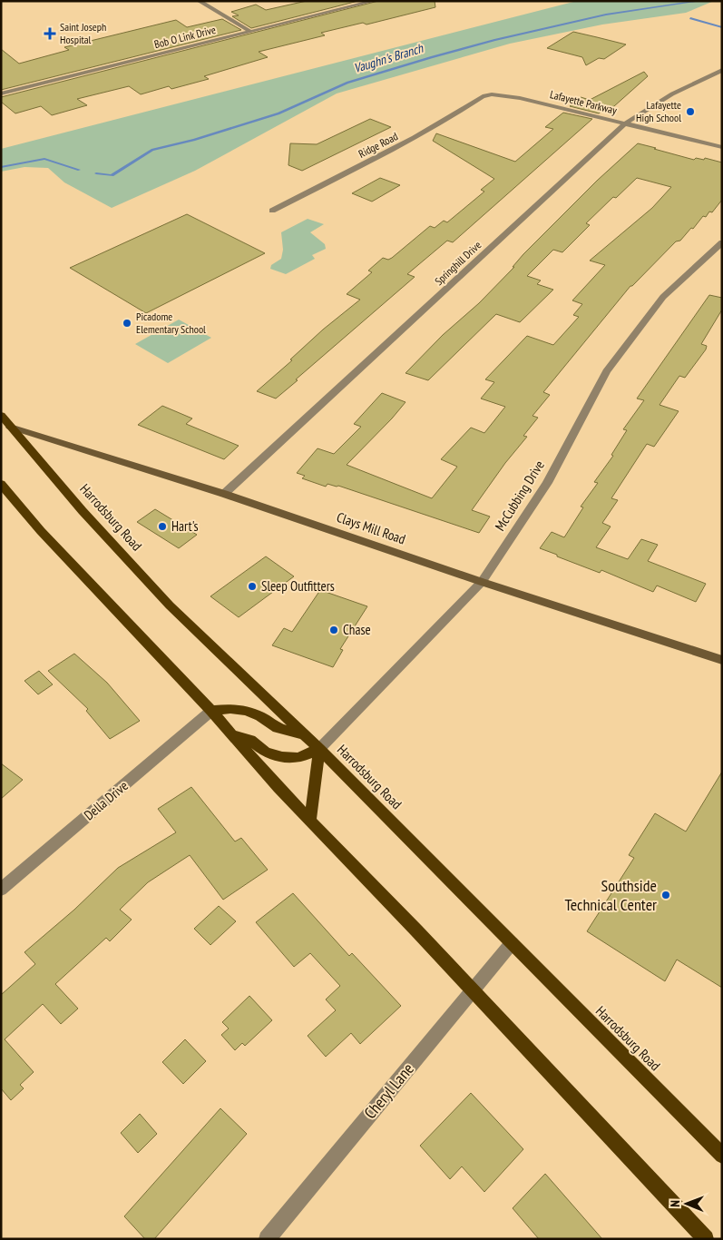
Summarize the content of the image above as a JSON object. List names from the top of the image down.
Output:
{
  "streets": {
    "main road": ["Harrodsburg Road", "Clays Mill Road"],
    "street": [
      "Bob O Link Drive",
      "Lafayette Parkway",
      "Ridge Road",
      "Springhill Drive",
      "McCubbing Drive",
      "Della Drive",
      "Cheryl Lane"
    ]
  },
  "crossings": [
    ["Lafayette Parkway", "Ridge Road"],
    ["Lafayette Parkway", "Springhill Drive"],
    ["Springhill Drive", "Clays Mill Road"],
    ["McCubbing Drive", "Harrodsburg Road"],
    ["McCubbing Drive", "Clays Mill Road"],
    ["Harrodsburg Road", "Clays Mill Road"],
    ["Harrodsburg Road", "Cheryl Lane"]
  ],
  "water": ["Vaughn's Branch"],
  "places": {
    "health": ["Saint Joseph Hospital"],
    "other": [
      "Lafayette High School",
      "Picadome Elementary School",
      "Hart's",
      "Sleep Outfitters",
      "Chase",
      "Southside Technical Center"
    ]
  },
  "north": "left"
}
